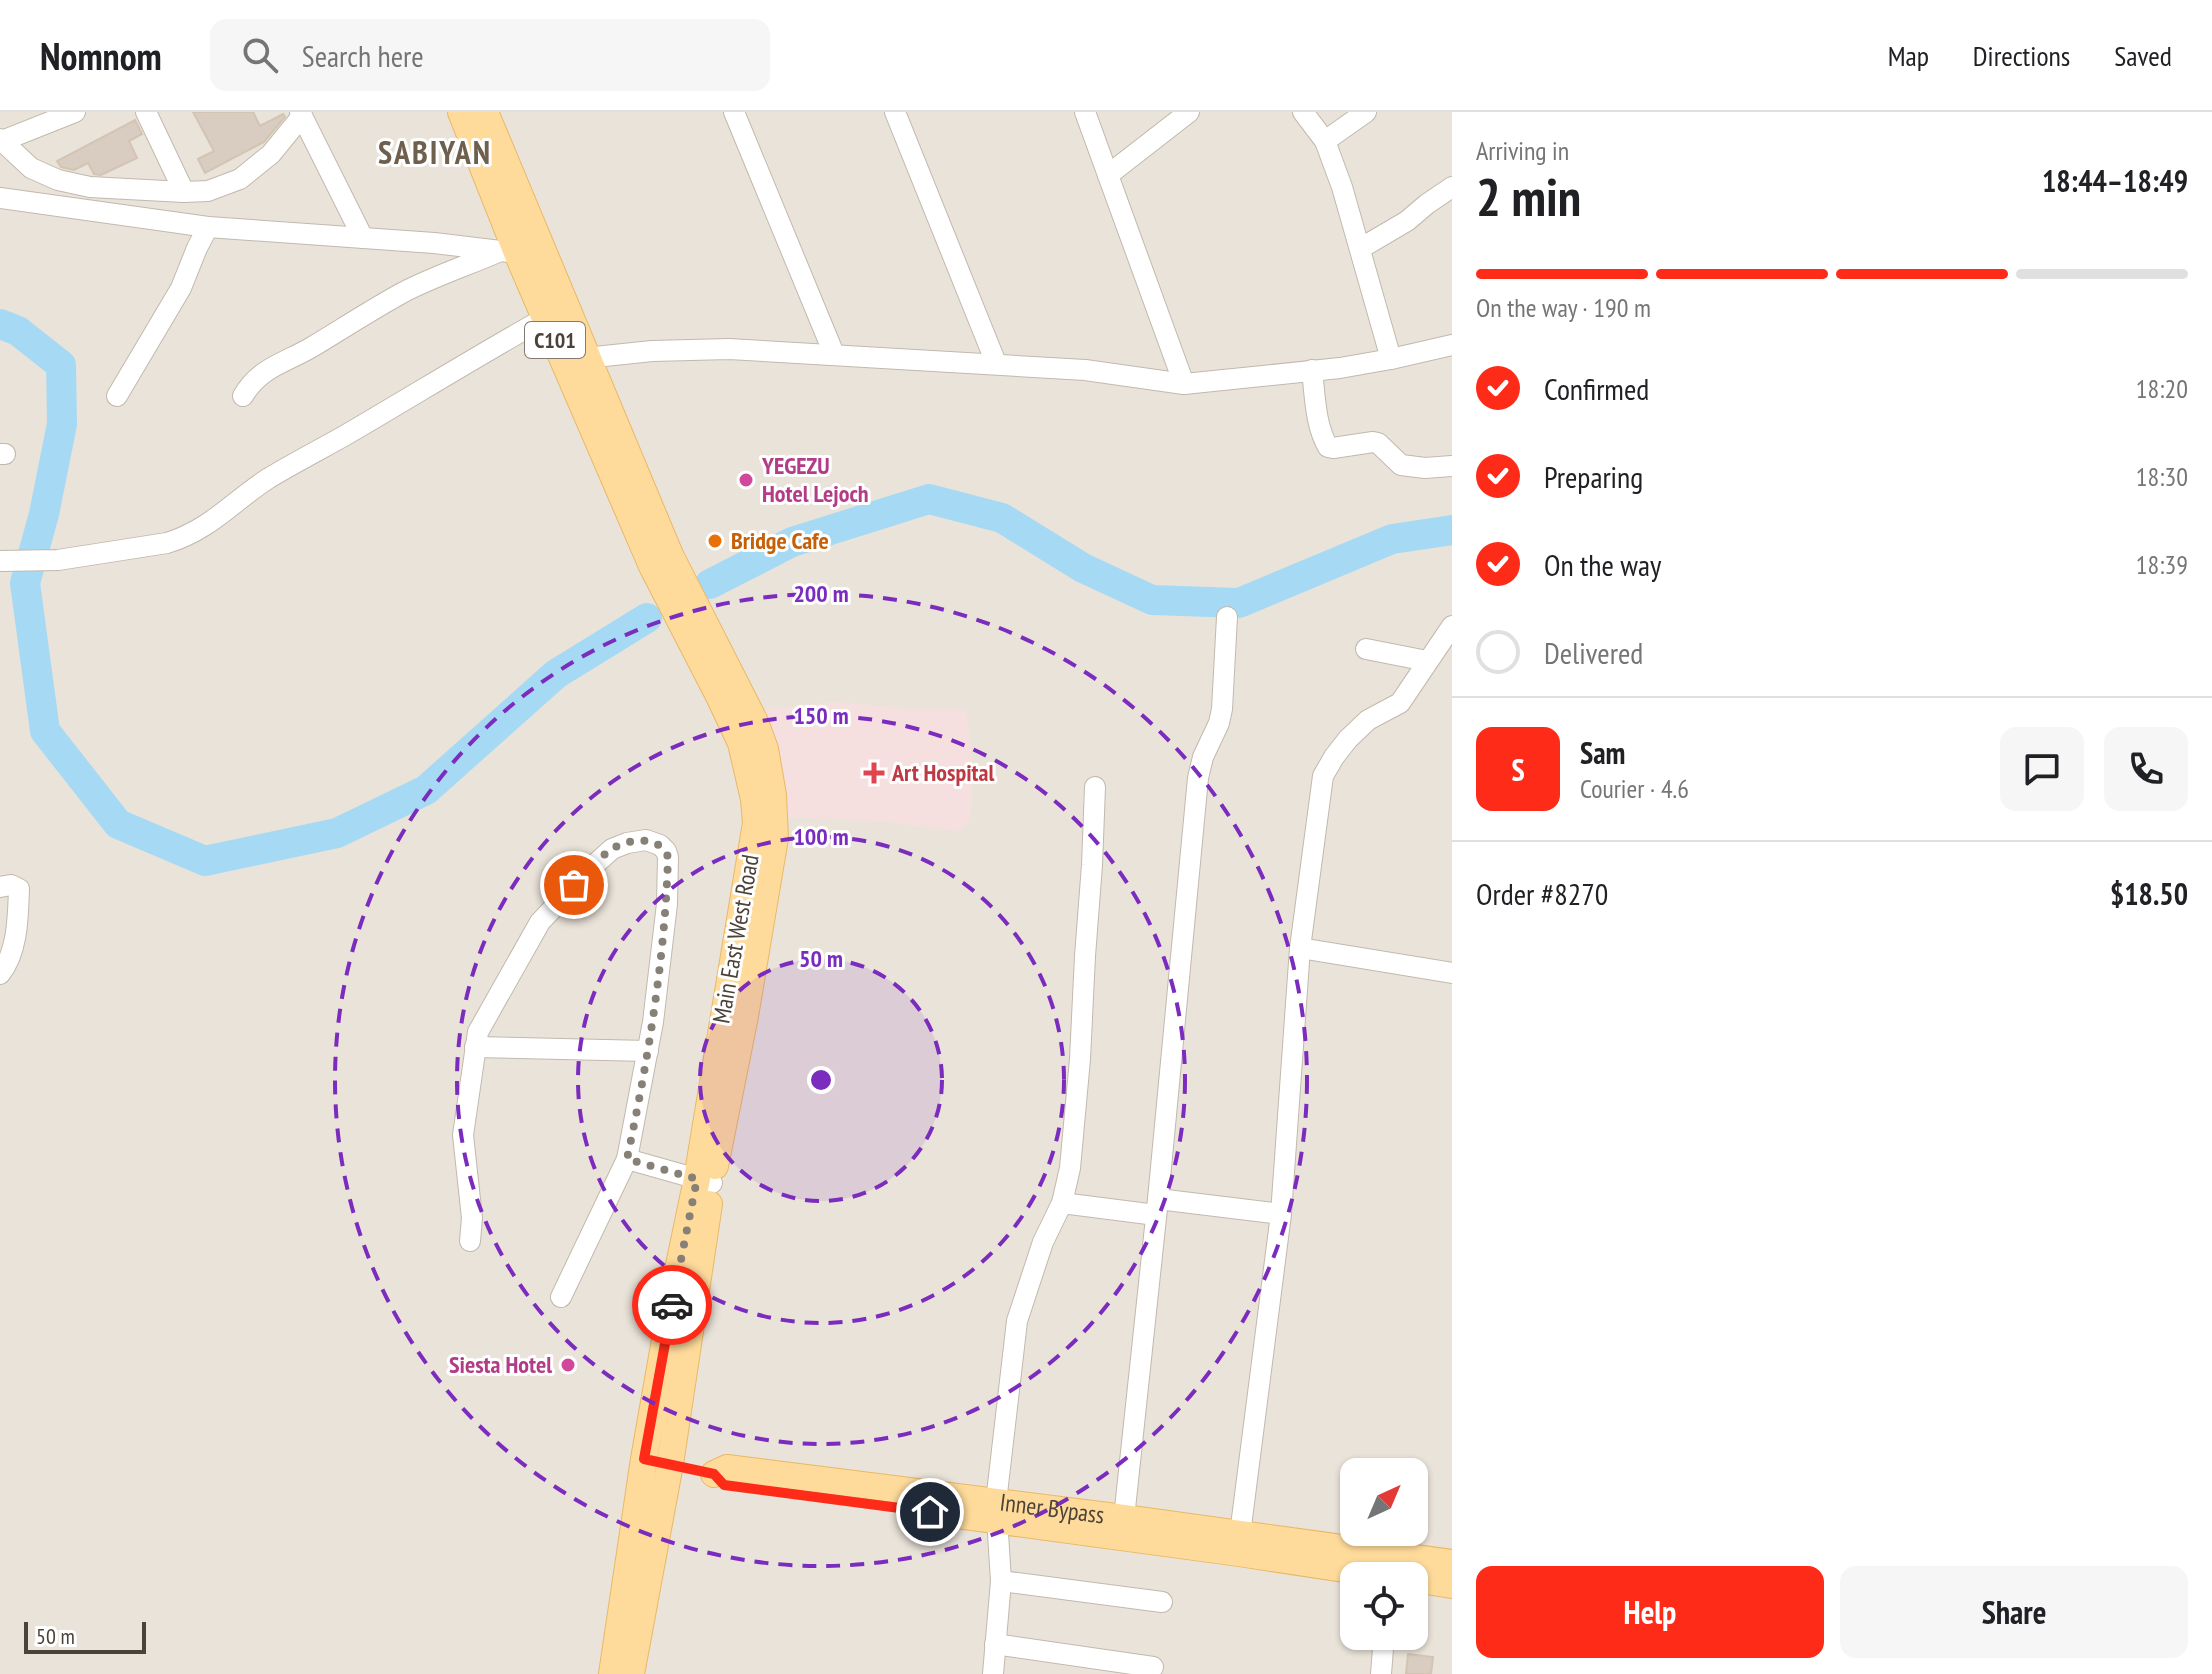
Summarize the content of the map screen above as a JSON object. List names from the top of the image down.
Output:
{
  "streets": {
    "main road": ["C101", "Main East West Road", "Inner Bypass"]
  },
  "crossings": [
    ["Main East West Road", "Inner Bypass"]
  ],
  "districts": ["SABIYAN"],
  "places": {
    "other": ["YEGEZU Hotel Lejoch", "Bridge Cafe", "Siesta Hotel"],
    "health": ["Art Hospital"]
  },
  "scale_bar": "50 m",
  "north": "top right",
  "page": {
    "header": "Nomnom",
    "search": "Search here",
    "nav": ["Map", "Directions", "Saved"],
    "heading": ["2 min", "Arriving in", "18:44–18:49"],
    "panel": [
      "Sam",
      "Courier · 4.6",
      "Order #8270",
      "$18.50"
    ],
    "bar": "On the way · 190 m",
    "list": [
      ["Confirmed", "18:20"],
      ["Preparing", "18:30"],
      ["On the way", "18:39"],
      "Delivered"
    ],
    "round": "S",
    "buttons": ["Help", "Share"],
    "scale": "50 m"
  },
  "rings": [
    "200 m",
    "150 m",
    "100 m",
    "50 m"
  ]
}
